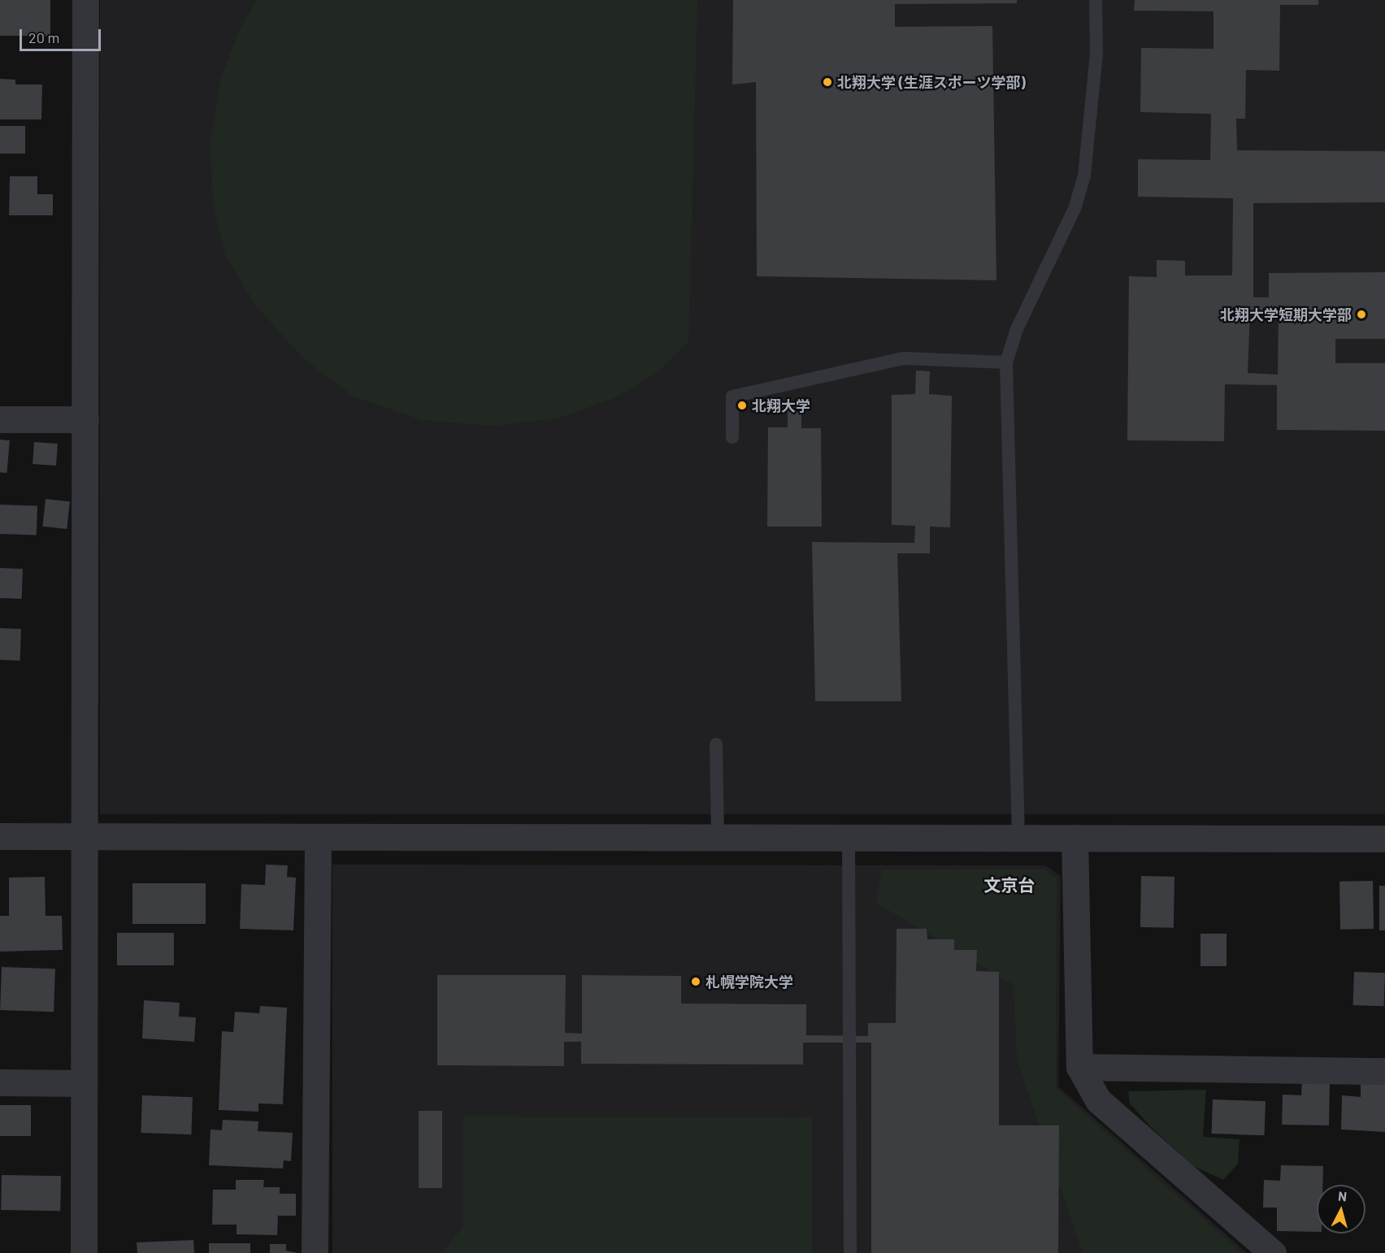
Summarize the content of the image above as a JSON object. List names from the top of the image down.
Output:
{
  "districts": ["文京台"],
  "places": [
    "北翔大学 (生涯スポーツ学部)",
    "北翔大学短期大学部",
    "北翔大学",
    "札幌学院大学"
  ],
  "scale_bar": "20 m",
  "north": "top"
}
